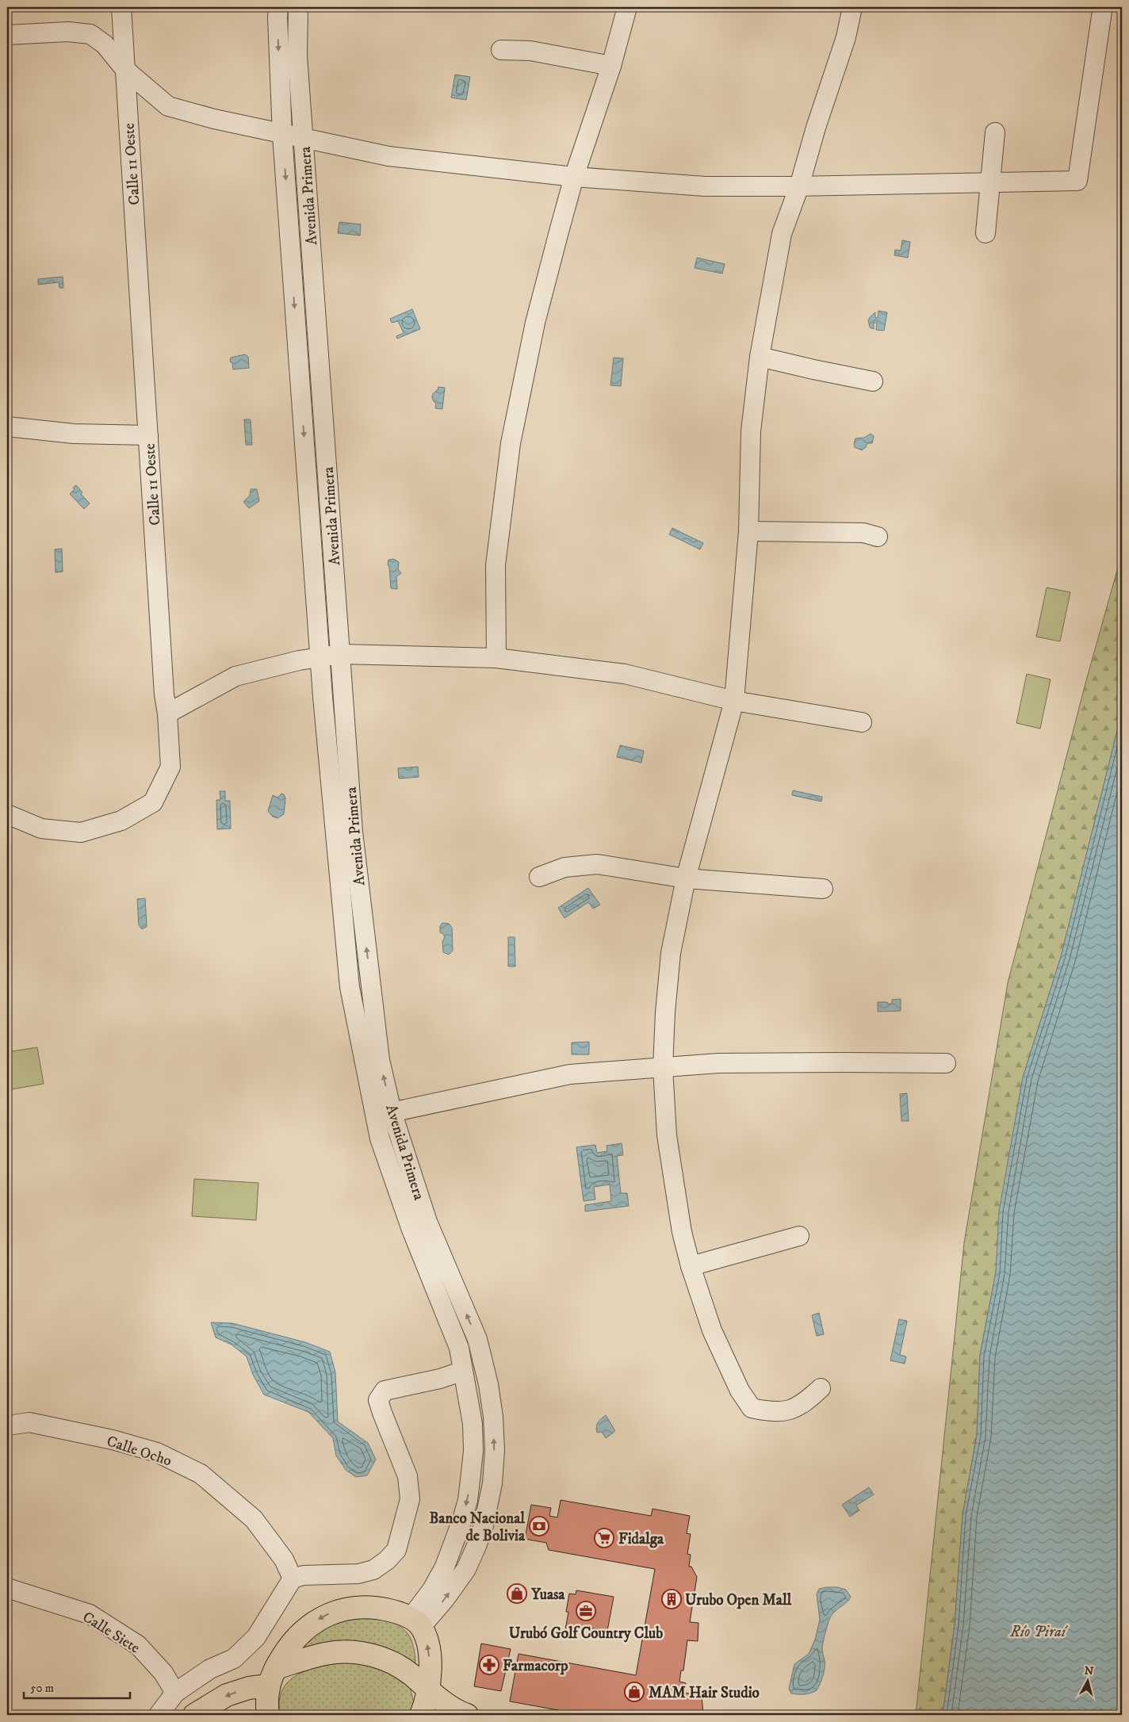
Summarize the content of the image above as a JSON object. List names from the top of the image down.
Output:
{
  "streets": {
    "street": [
      "Calle 11 Oeste",
      "Avenida Primera",
      "Calle Ocho",
      "Calle Siete"
    ]
  },
  "water": ["Río Piraí"],
  "places": {
    "bank": ["Banco Nacional de Bolivia"],
    "supermarket": ["Fidalga"],
    "shop": ["Yuasa", "MAM Hair Studio"],
    "building": ["Urubo Open Mall"],
    "office": ["Urubó Golf Country Club"],
    "pharmacy": ["Farmacorp"]
  },
  "scale_bar": "50 m",
  "north": "top"
}
